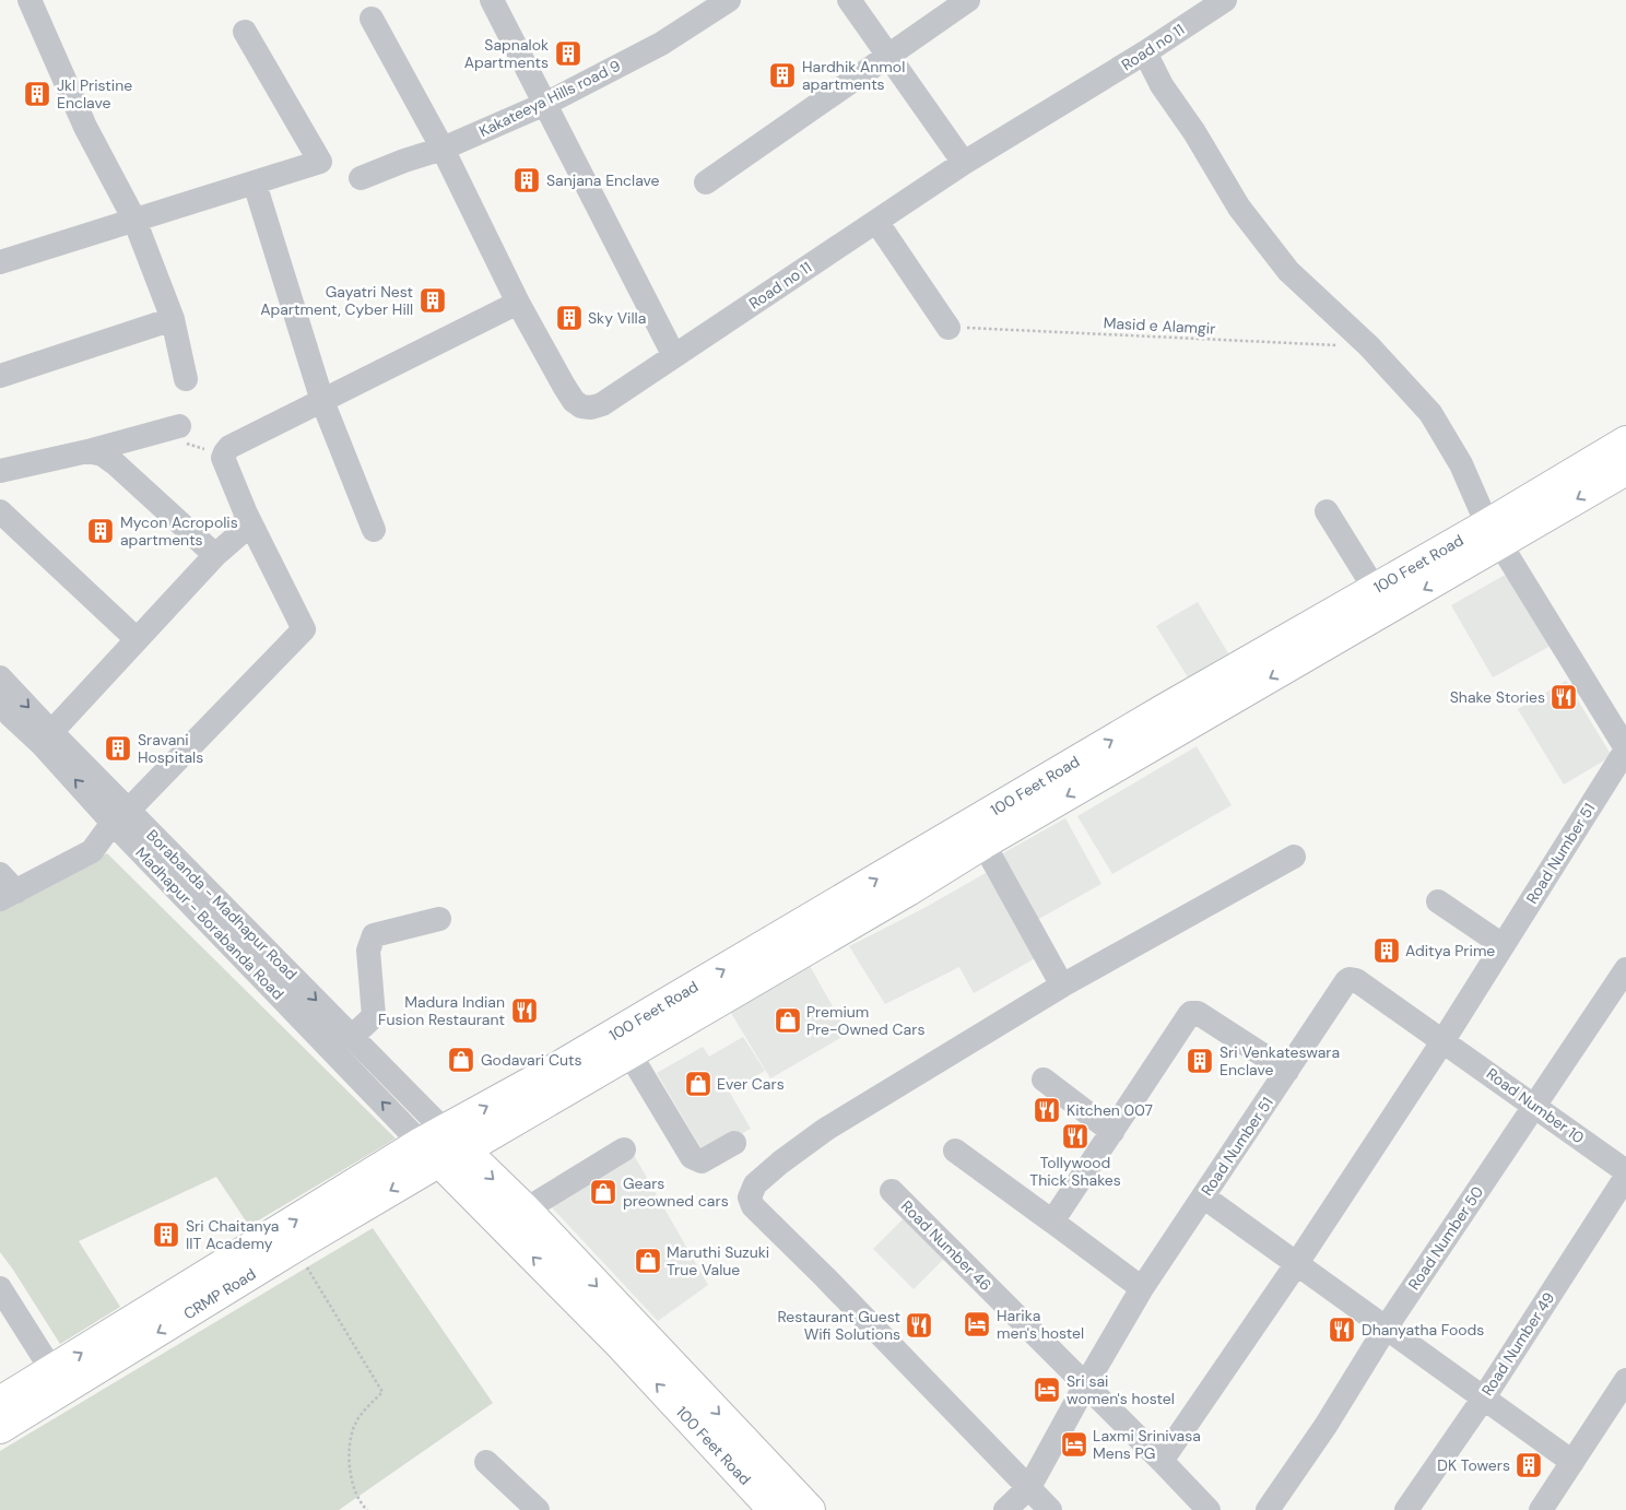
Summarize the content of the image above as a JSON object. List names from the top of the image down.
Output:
{
  "streets": {
    "main road": ["100 Feet Road", "CRMP Road"],
    "street": [
      "Road no 11",
      "Kakateeya Hills road 9",
      "Road Number 51",
      "Borabanda - Madhapur Road",
      "Madhapur - Borabanda Road",
      "Road Number 10",
      "Road Number 50",
      "Road Number 46",
      "Road Number 49"
    ],
    "path": ["Masid e Alamgir"]
  },
  "crossings": [
    ["Road no 11", "Kakateeya Hills road 9"],
    ["Road no 11", "Road Number 51"],
    ["Masid e Alamgir", "Road Number 51"],
    ["100 Feet Road", "Road Number 51"],
    ["100 Feet Road", "Borabanda - Madhapur Road"],
    ["100 Feet Road", "Madhapur - Borabanda Road"],
    ["100 Feet Road", "CRMP Road"],
    ["Road Number 51", "Road Number 10"],
    ["Road Number 51", "Road Number 46"],
    ["Borabanda - Madhapur Road", "Madhapur - Borabanda Road"],
    ["Borabanda - Madhapur Road", "CRMP Road"],
    ["Madhapur - Borabanda Road", "CRMP Road"],
    ["Road Number 10", "Road Number 50"]
  ],
  "one_way": ["Borabanda - Madhapur Road", "Madhapur - Borabanda Road"],
  "places": {
    "building": [
      "Sapnalok Apartments",
      "Hardhik Anmol apartments",
      "Jkl Pristine Enclave",
      "Sanjana Enclave",
      "Gayatri Nest Apartment, Cyber Hill",
      "Sky Villa",
      "Mycon Acropolis apartments",
      "Sravani Hospitals",
      "Aditya Prime",
      "Sri Venkateswara Enclave",
      "Sri Chaitanya IIT Academy",
      "DK Towers"
    ],
    "restaurant": [
      "Shake Stories",
      "Madura Indian Fusion Restaurant",
      "Kitchen 007",
      "Tollywood Thick Shakes",
      "Restaurant Guest Wifi Solutions",
      "Dhanyatha Foods"
    ],
    "shop": [
      "Premium Pre-Owned Cars",
      "Godavari Cuts",
      "Ever Cars",
      "Gears preowned cars",
      "Maruthi Suzuki True Value"
    ],
    "hotel": ["Harika men's hostel", "Sri sai women's hostel", "Laxmi Srinivasa Mens PG"]
  }
}
